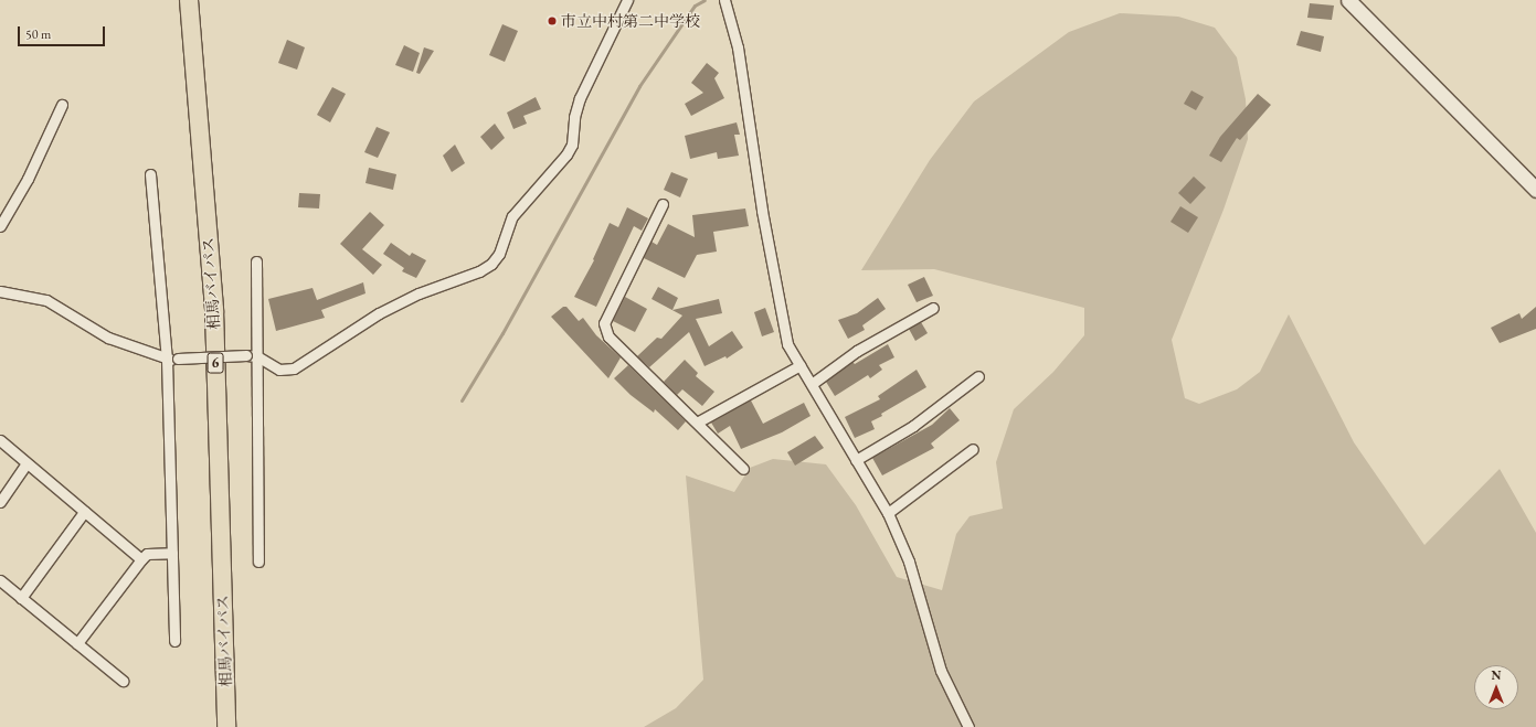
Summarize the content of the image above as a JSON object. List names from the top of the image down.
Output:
{
  "streets": {
    "highway": ["相馬バイパス", "6"]
  },
  "places": ["市立中村第二中学校"],
  "scale_bar": "50 m",
  "north": "top"
}
